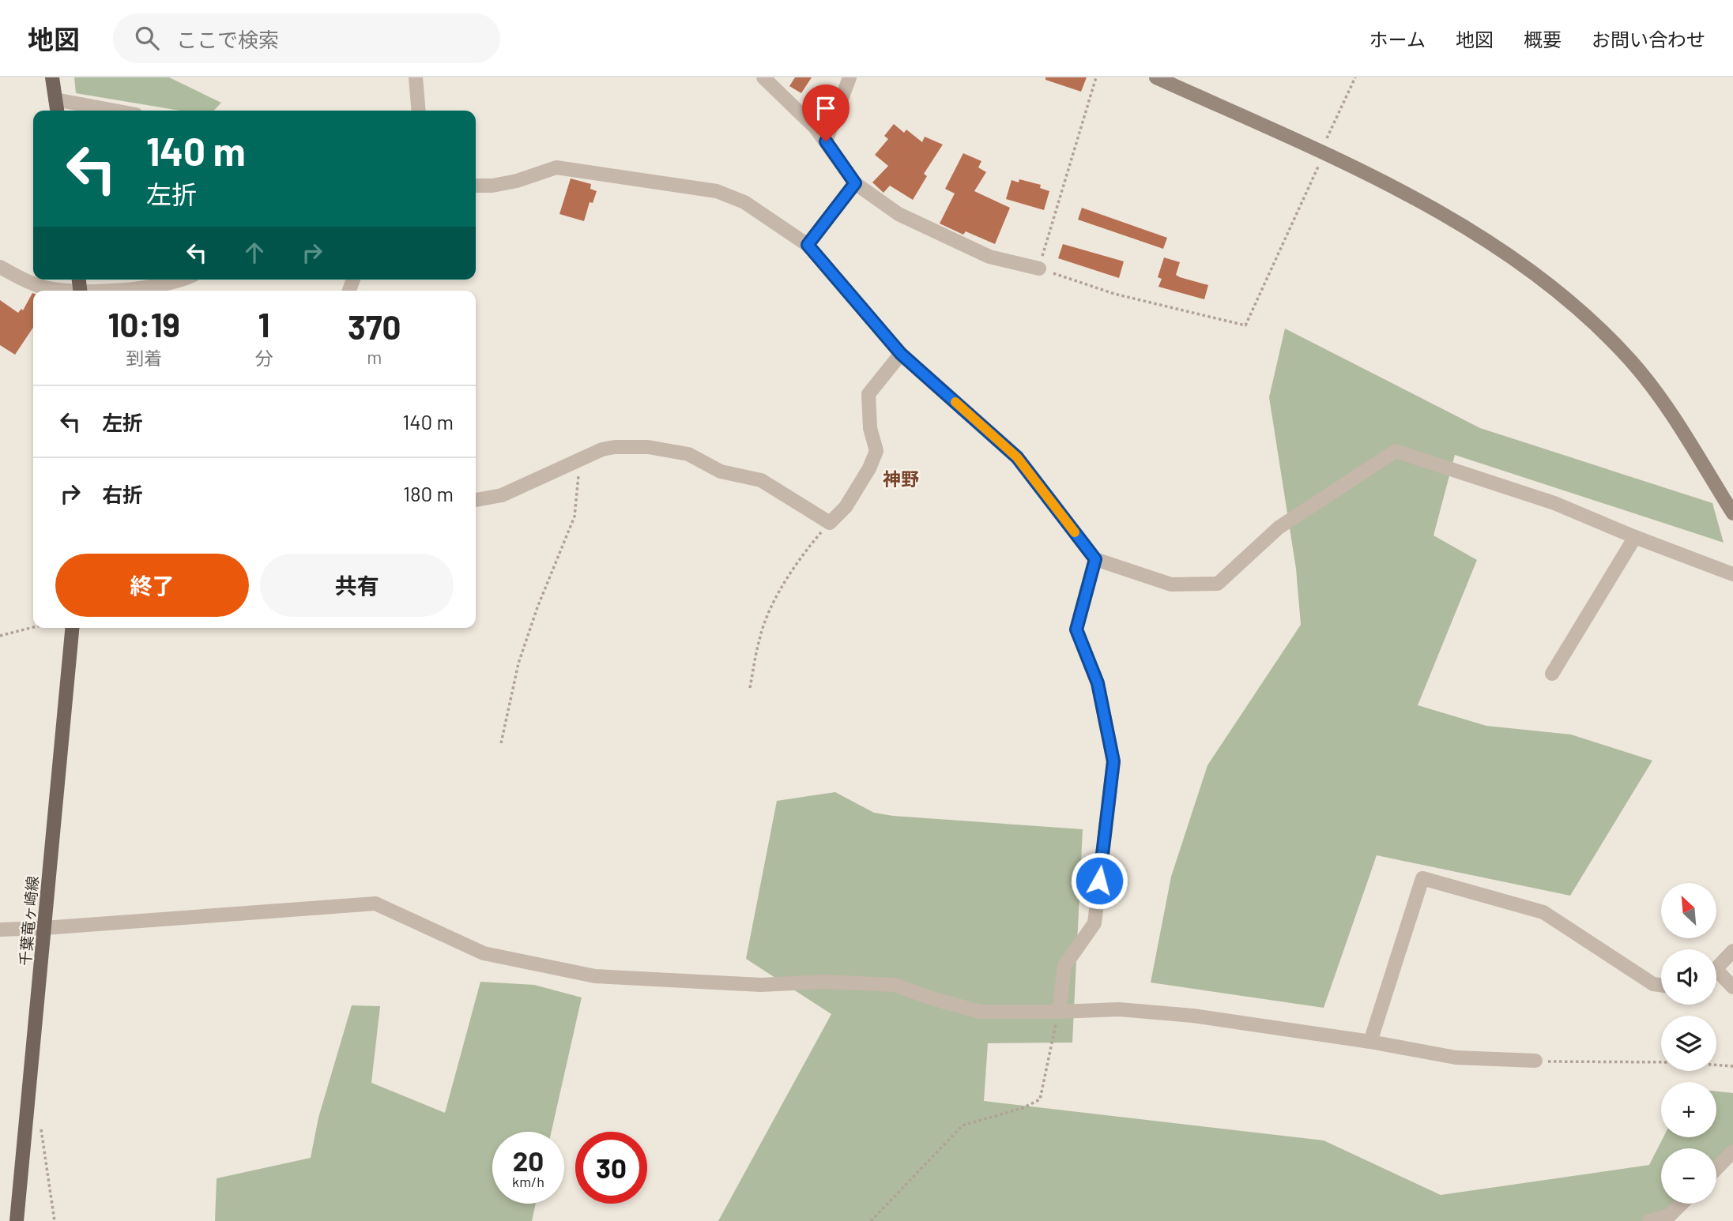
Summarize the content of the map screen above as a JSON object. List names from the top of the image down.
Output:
{
  "streets": {
    "main road": ["千葉竜ヶ崎線"]
  },
  "districts": ["神野"],
  "north": "top left",
  "page": {
    "header": "地図",
    "search": "ここで検索",
    "nav": [
      "ホーム",
      "地図",
      "概要",
      "お問い合わせ"
    ],
    "turn": ["140 m", "左折"],
    "eta": [
      "10:19",
      "到着",
      "1",
      "分",
      "370",
      "m"
    ],
    "list": [
      {
        "name": "左折",
        "value": "140 m"
      },
      {
        "name": "右折",
        "value": "180 m"
      }
    ],
    "buttons": ["終了", "共有"],
    "map_buttons": ["+", "−"],
    "speed": "20 km/h",
    "limit": "30"
  }
}
